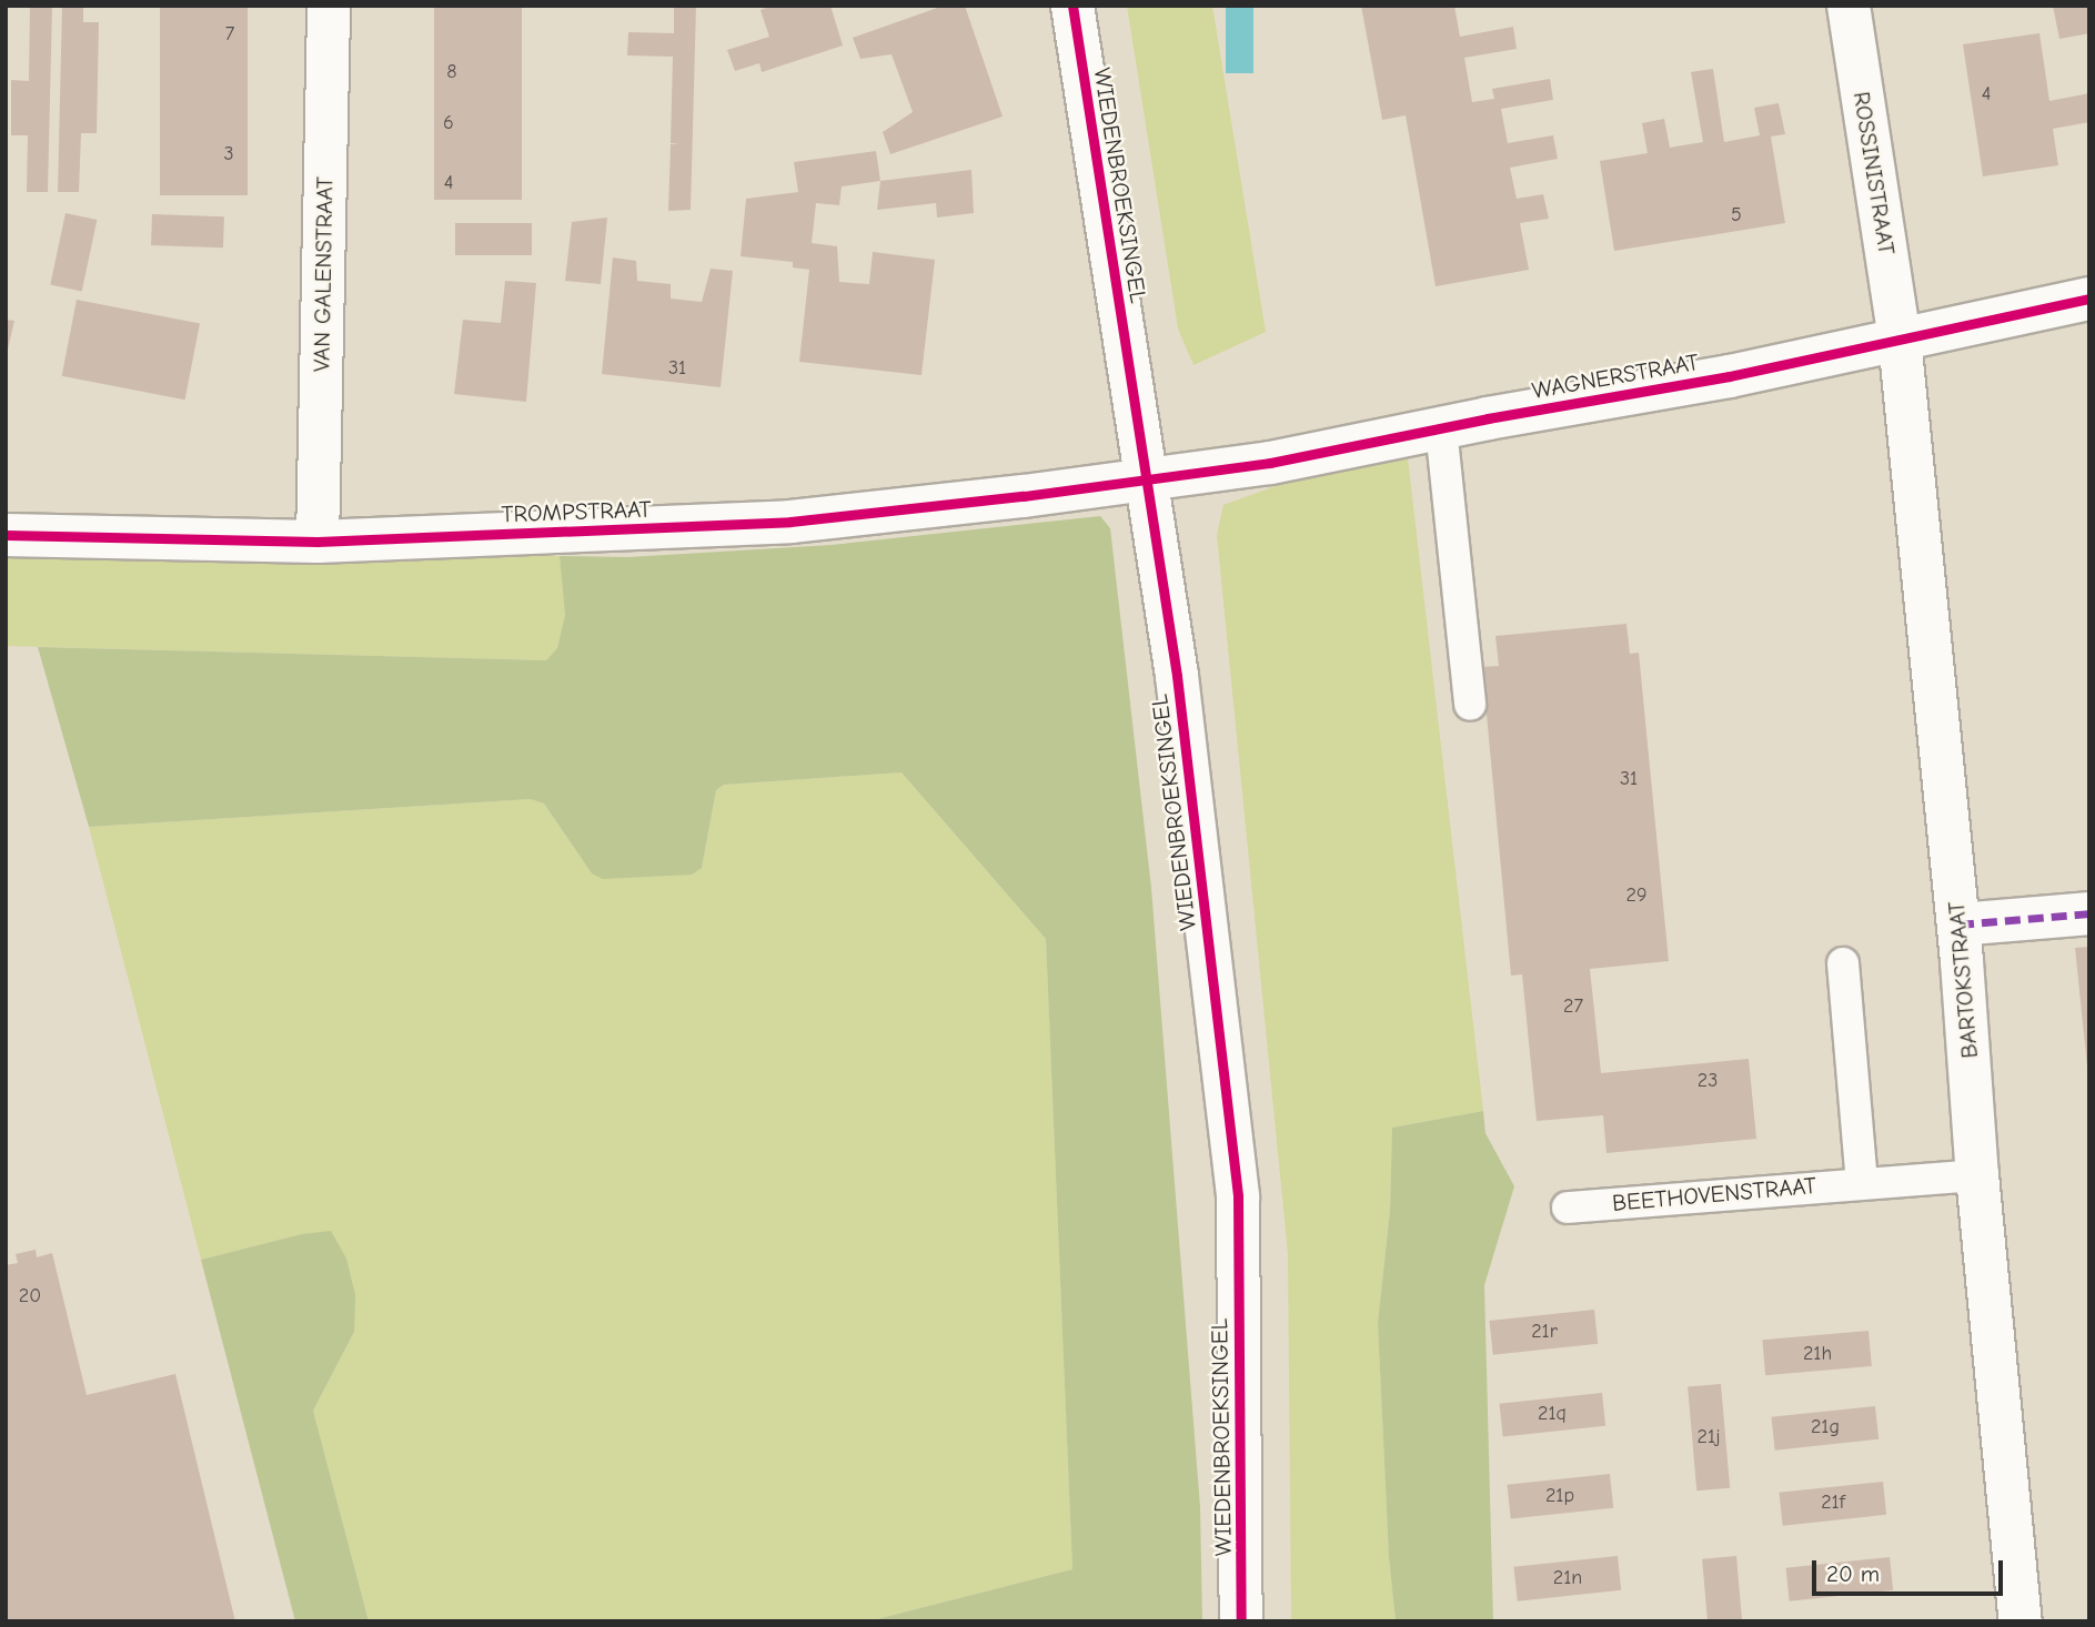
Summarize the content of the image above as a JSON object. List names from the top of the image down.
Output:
{
  "streets": {
    "street": [
      "ROSSINISTRAAT",
      "WIEDENBROEKSINGEL",
      "VAN GALENSTRAAT",
      "WAGNERSTRAAT",
      "TROMPSTRAAT",
      "BARTOKSTRAAT"
    ],
    "lane": ["BEETHOVENSTRAAT"]
  },
  "crossings": [
    ["ROSSINISTRAAT", "WAGNERSTRAAT"],
    ["ROSSINISTRAAT", "BARTOKSTRAAT"],
    ["WIEDENBROEKSINGEL", "WAGNERSTRAAT"],
    ["WIEDENBROEKSINGEL", "TROMPSTRAAT"],
    ["VAN GALENSTRAAT", "TROMPSTRAAT"],
    ["WAGNERSTRAAT", "TROMPSTRAAT"],
    ["WAGNERSTRAAT", "BARTOKSTRAAT"],
    ["BARTOKSTRAAT", "BEETHOVENSTRAAT"]
  ],
  "house_numbers": [
    "7",
    "8",
    "4",
    "6",
    "3",
    "4",
    "5",
    "31",
    "31",
    "29",
    "27",
    "23",
    "20",
    "21r",
    "21h",
    "21q",
    "21g",
    "21j",
    "21p",
    "21f",
    "21n"
  ],
  "scale_bar": "20 m"
}
